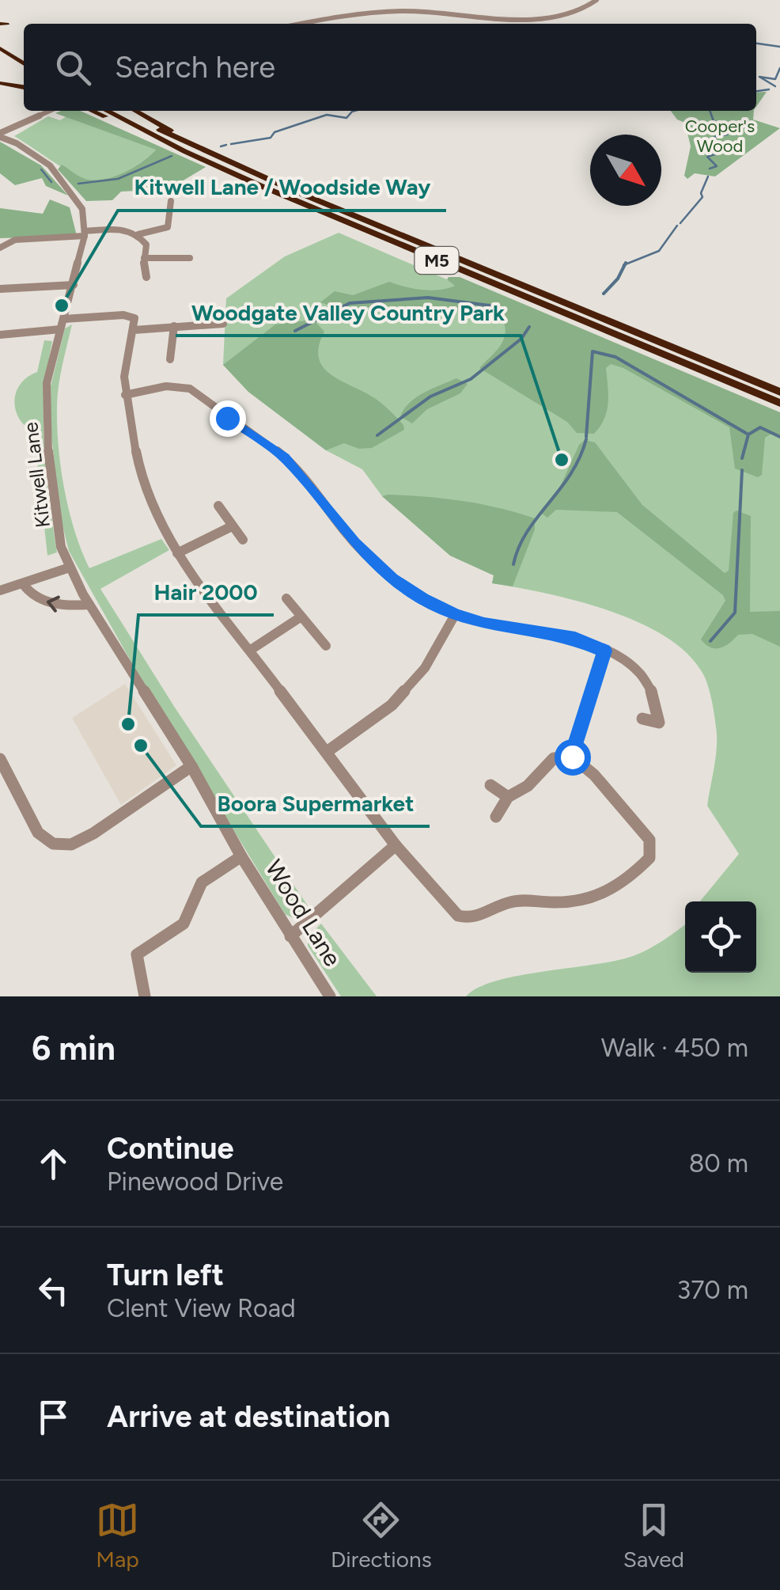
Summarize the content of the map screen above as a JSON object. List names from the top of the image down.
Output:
{
  "streets": {
    "highway": ["M5"],
    "street": ["Kitwell Lane", "Wood Lane"]
  },
  "crossings": [
    ["Kitwell Lane", "Wood Lane"]
  ],
  "parks": ["Cooper's Wood"],
  "places": [
    "Kitwell Lane / Woodside Way",
    "Woodgate Valley Country Park",
    "Hair 2000",
    "Boora Supermarket"
  ],
  "north": "bottom right",
  "page": {
    "search": "Search here",
    "heading": ["6 min", "Walk · 450 m"],
    "list": [
      ["Continue", "Pinewood Drive", "80 m"],
      ["Turn left", "Clent View Road", "370 m"],
      "Arrive at destination"
    ],
    "nav": ["Map", "Directions", "Saved"]
  }
}
